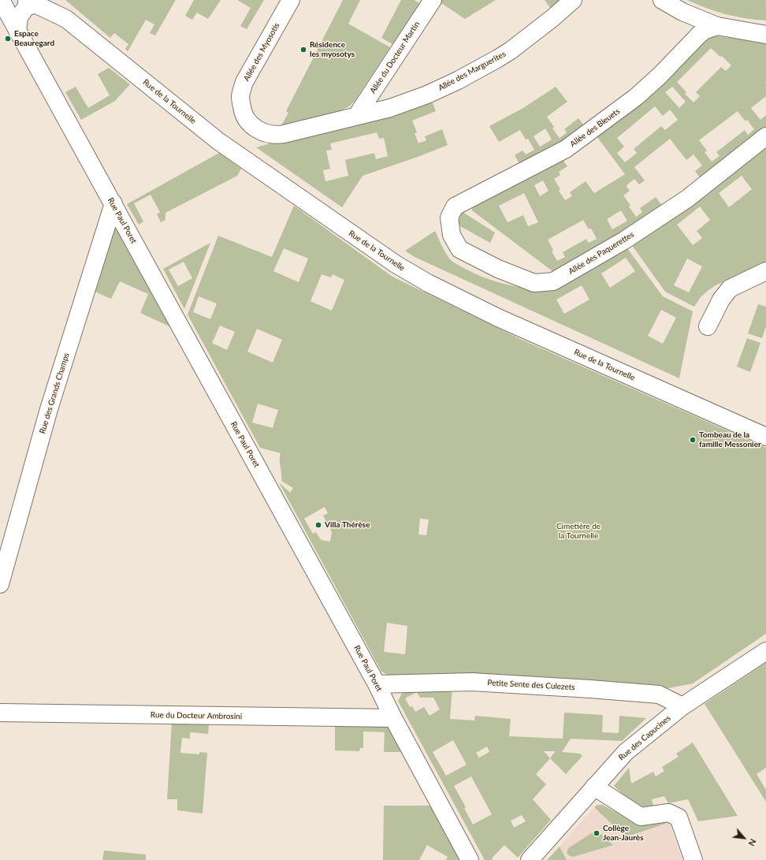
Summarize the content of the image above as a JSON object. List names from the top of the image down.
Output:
{
  "streets": {
    "street": [
      "Allée des Myosotis",
      "Allée du Docteur Martin",
      "Allée des Marguerites",
      "Rue de la Tournelle",
      "Allée des Bleuets",
      "Rue Paul Poret",
      "Allée des Paquerettes",
      "Rue des Grands Champs",
      "Petite Sente des Culezets",
      "Rue du Docteur Ambrosini",
      "Rue des Capucines"
    ]
  },
  "crossings": [
    ["Allée des Myosotis", "Allée du Docteur Martin"],
    ["Allée des Myosotis", "Allée des Marguerites"],
    ["Allée du Docteur Martin", "Allée des Marguerites"],
    ["Allée des Bleuets", "Allée des Paquerettes"],
    ["Rue Paul Poret", "Rue des Grands Champs"],
    ["Rue Paul Poret", "Petite Sente des Culezets"],
    ["Rue Paul Poret", "Rue du Docteur Ambrosini"],
    ["Petite Sente des Culezets", "Rue des Capucines"]
  ],
  "parks": ["Cimetière de la Tournelle"],
  "places": [
    "Espace Beauregard",
    "Résidence les myosotys",
    "Tombeau de la famille Messonier",
    "Villa Thérèse",
    "Collège Jean-Jaurès"
  ],
  "north": "bottom right"
}
